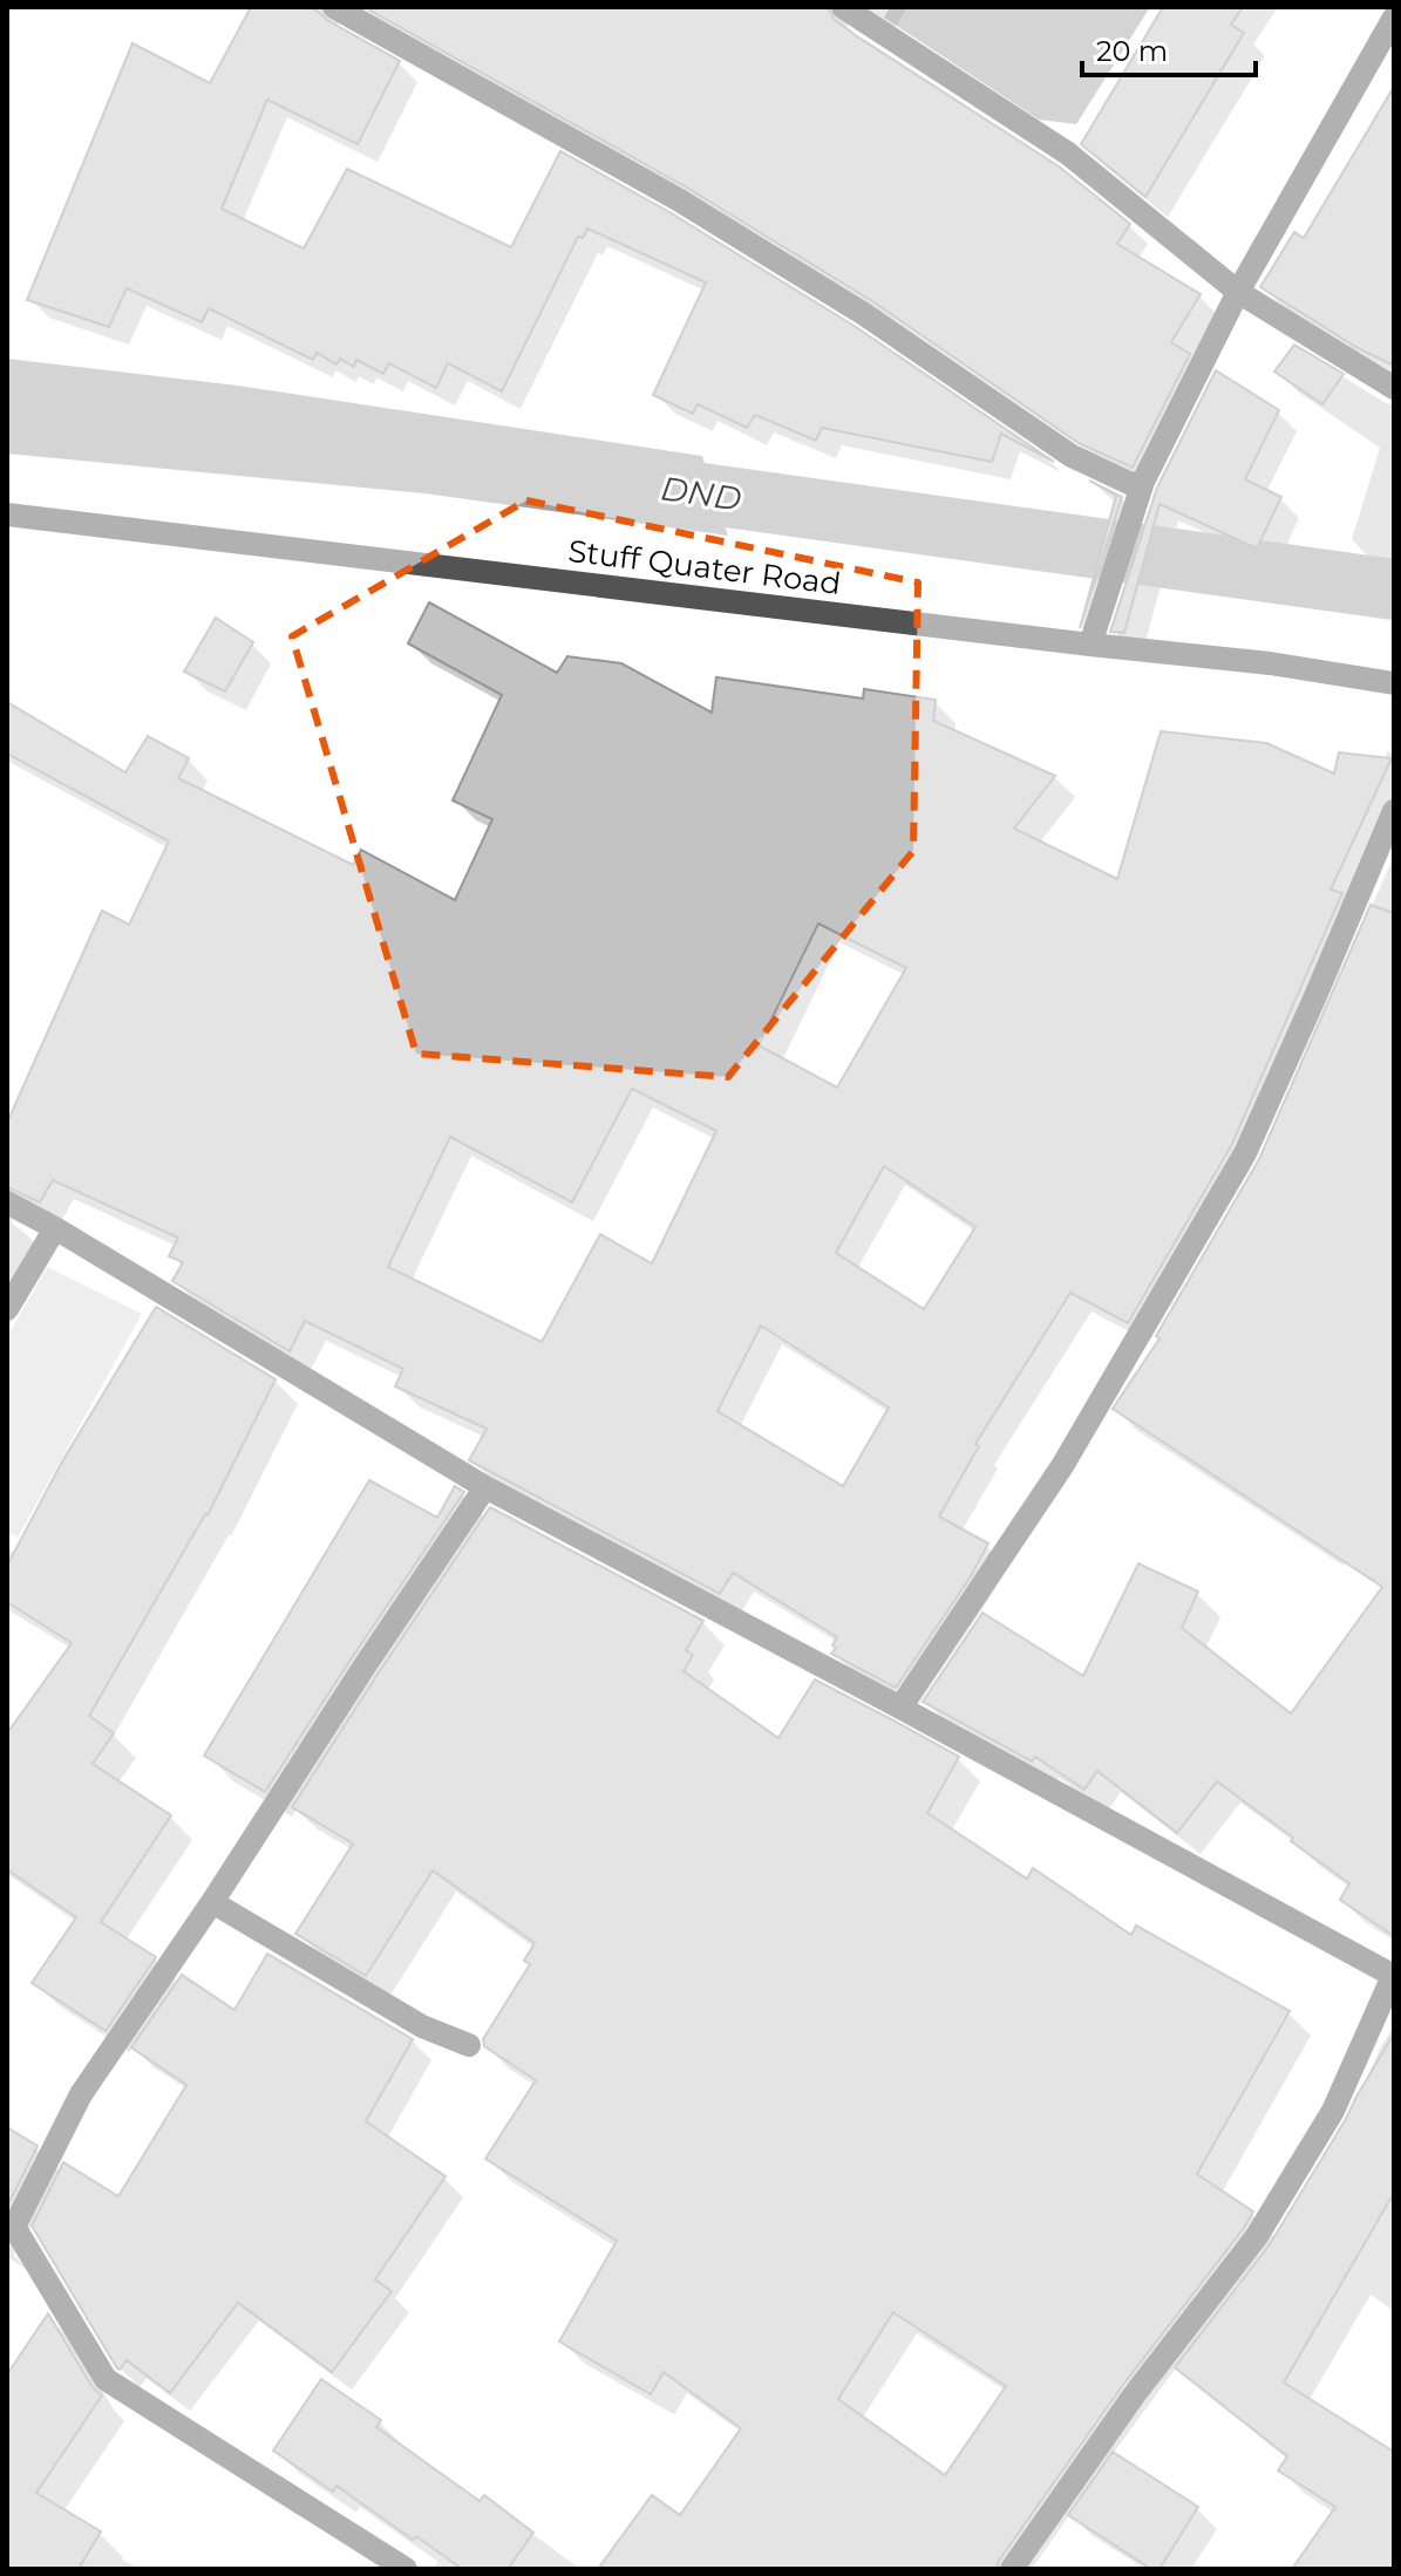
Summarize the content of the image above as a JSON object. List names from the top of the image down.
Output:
{
  "streets": {
    "street": ["Stuff Quater Road"]
  },
  "water": ["DND"],
  "scale_bar": "20 m"
}
